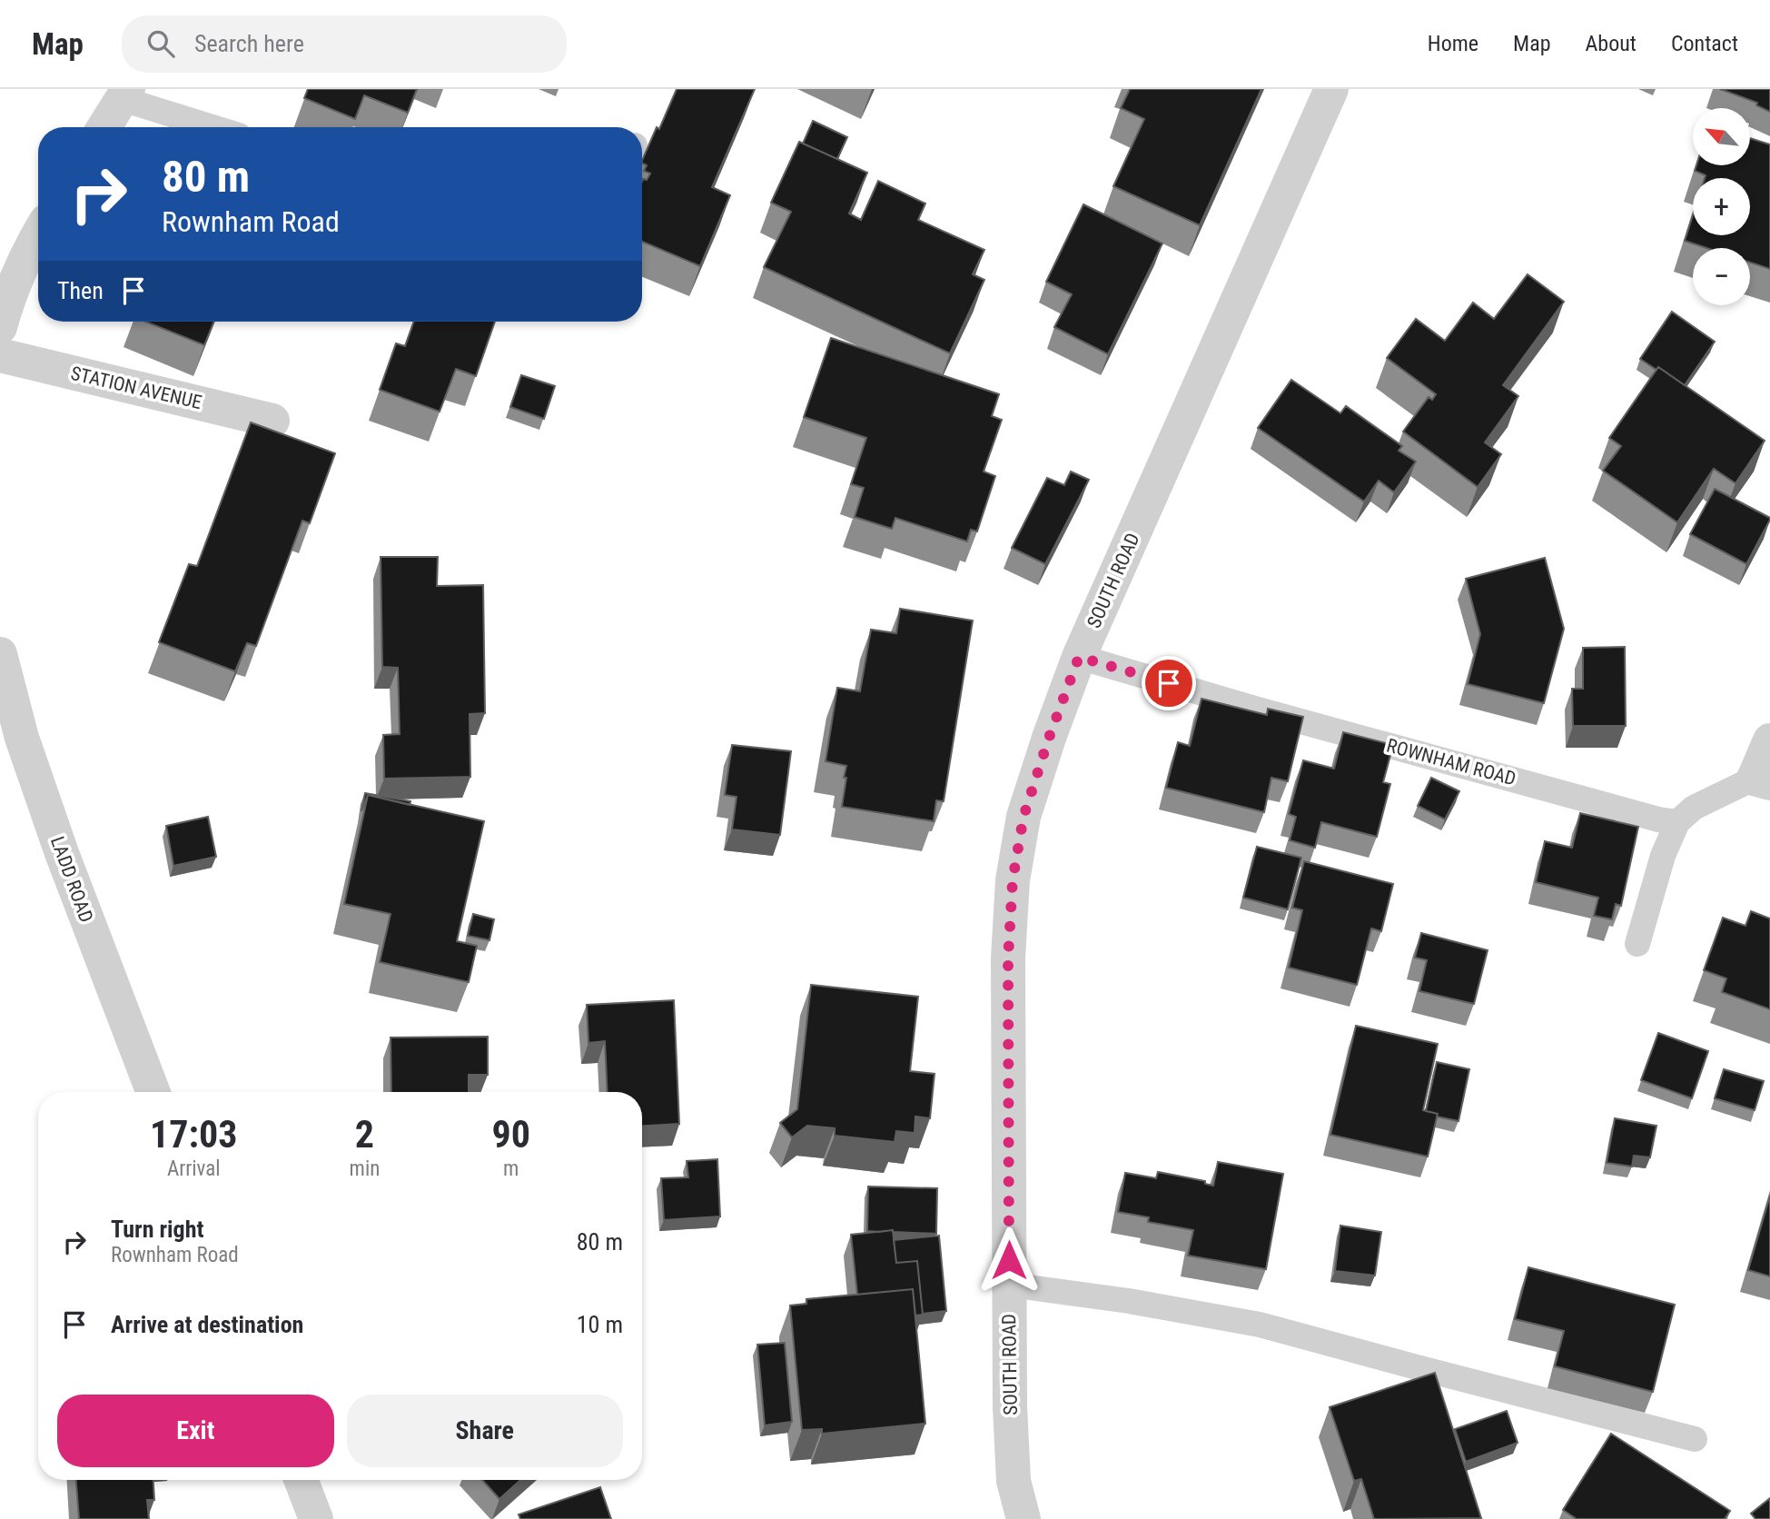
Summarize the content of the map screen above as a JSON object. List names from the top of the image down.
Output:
{
  "streets": {
    "street": ["STATION AVENUE", "SOUTH ROAD", "LADD ROAD"],
    "lane": ["ROWNHAM ROAD"]
  },
  "crossings": [
    ["SOUTH ROAD", "ROWNHAM ROAD"]
  ],
  "north": "top left",
  "page": {
    "header": "Map",
    "search": "Search here",
    "nav": [
      "Home",
      "Map",
      "About",
      "Contact"
    ],
    "map_buttons": ["+", "−"],
    "turn": ["80 m", "Rownham Road"],
    "then": "Then",
    "eta": [
      "17:03",
      "Arrival",
      "2",
      "min",
      "90",
      "m"
    ],
    "list": [
      {
        "name": "Turn right",
        "note": "Rownham Road",
        "value": "80 m"
      },
      {
        "name": "Arrive at destination",
        "value": "10 m"
      }
    ],
    "buttons": ["Exit", "Share"]
  }
}
